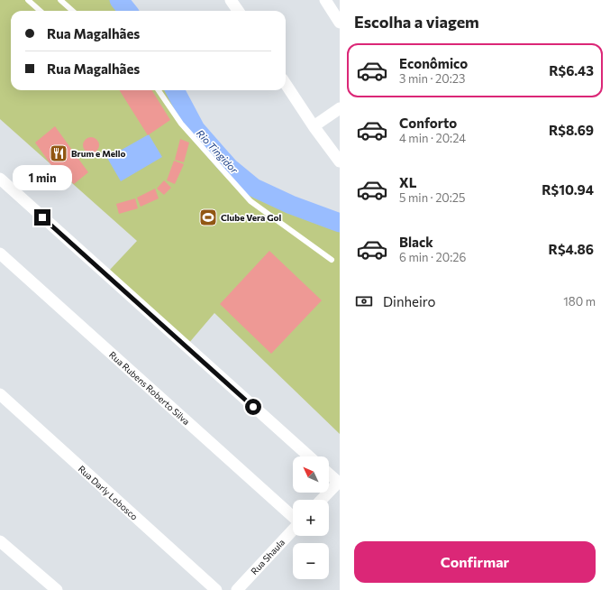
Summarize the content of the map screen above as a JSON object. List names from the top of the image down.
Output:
{
  "streets": {
    "street": ["Rua Rubens Roberto Silva", "Rua Darly Lobosco", "Rua Shaula"]
  },
  "water": ["Rio Tingidor"],
  "places": {
    "restaurant": ["Brum e Mello"],
    "sports": ["Clube Vera Gol"]
  },
  "north": "top left",
  "page": {
    "heading": "Escolha a viagem",
    "banner": ["Rua Magalhães", "Rua Magalhães"],
    "list": [
      {
        "name": "Econômico",
        "note": "3 min · 20:23",
        "value": "R$6.43"
      },
      {
        "name": "Conforto",
        "note": "4 min · 20:24",
        "value": "R$8.69"
      },
      {
        "name": "XL",
        "note": "5 min · 20:25",
        "value": "R$10.94"
      },
      {
        "name": "Black",
        "note": "6 min · 20:26",
        "value": "R$4.86"
      }
    ],
    "bubble": "1 min",
    "pay": ["Dinheiro", "180 m"],
    "map_buttons": ["+", "−"],
    "buttons": "Confirmar"
  }
}
